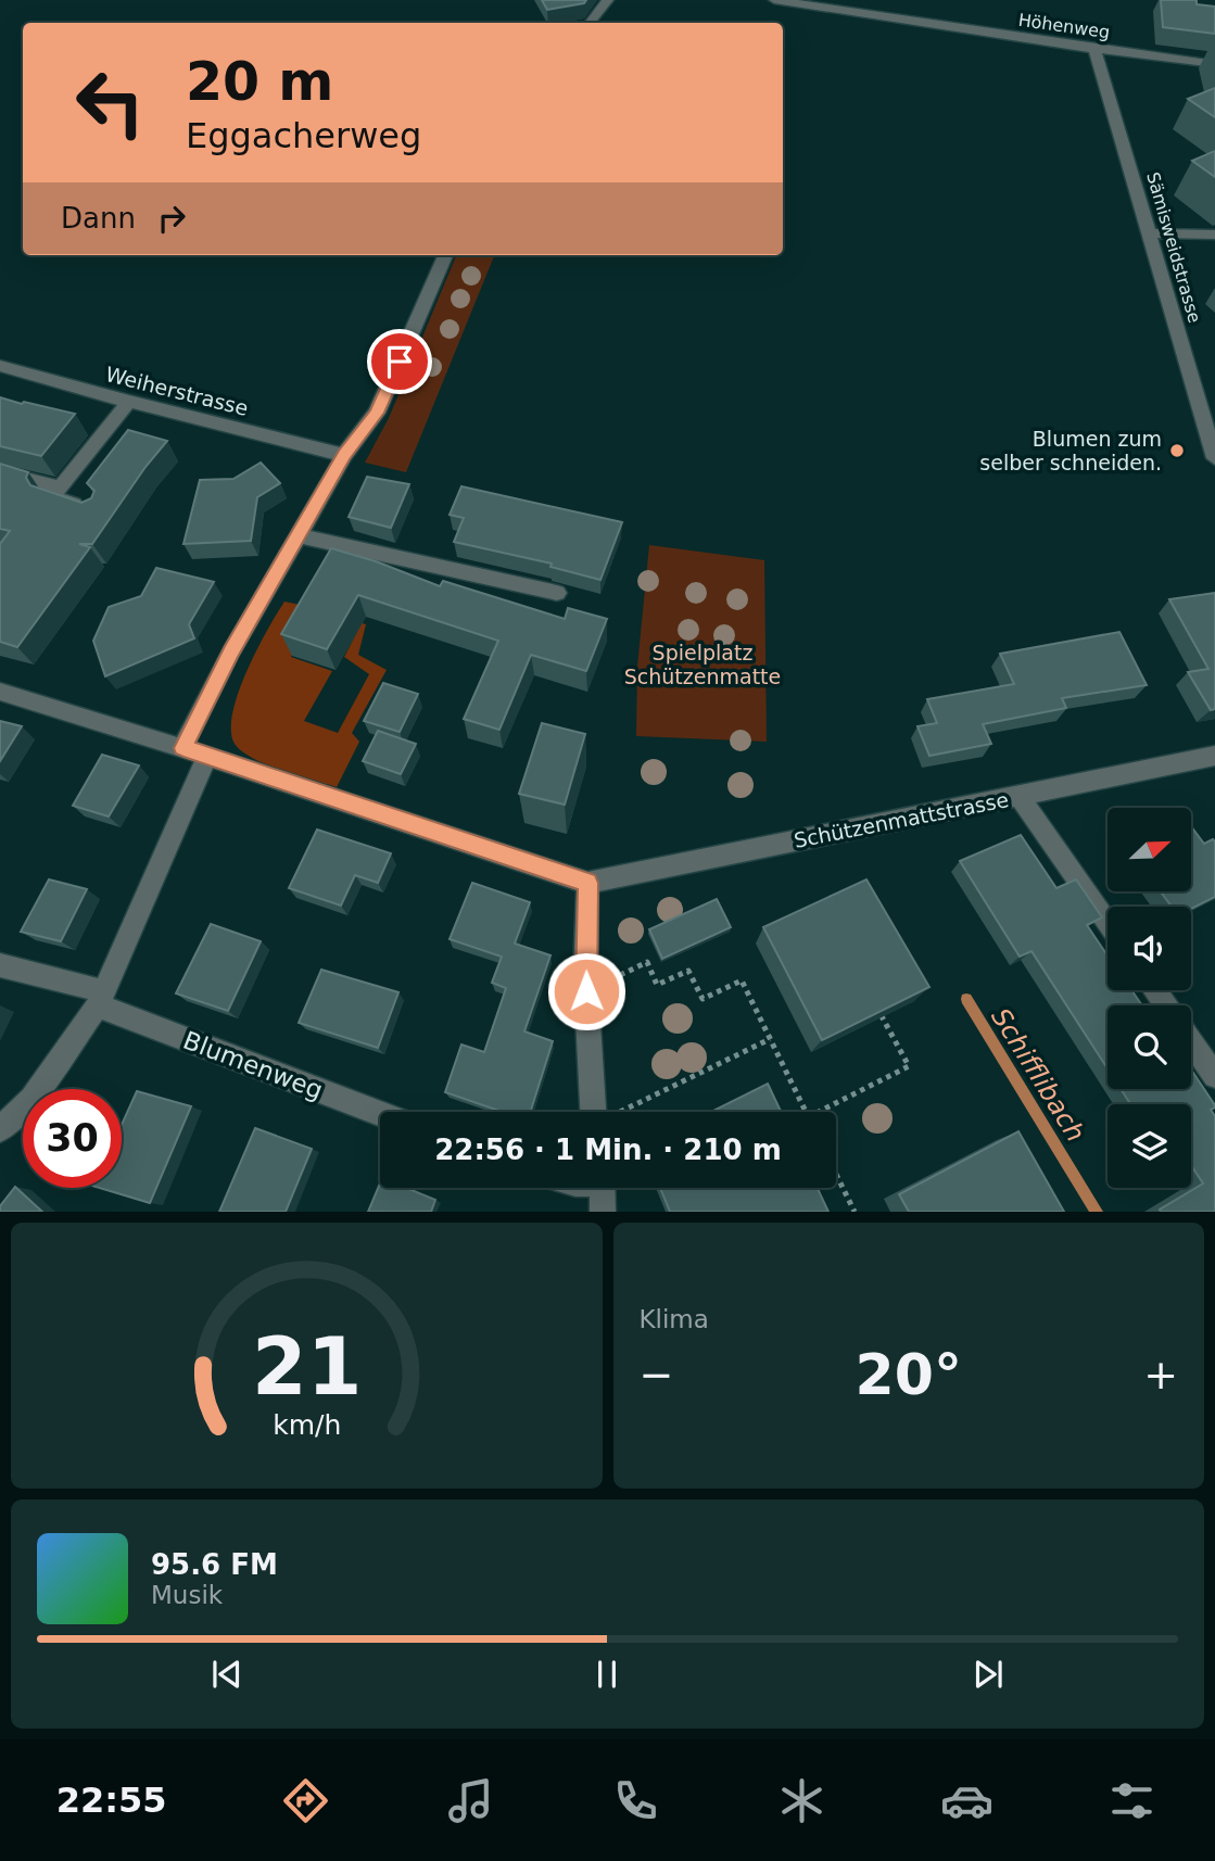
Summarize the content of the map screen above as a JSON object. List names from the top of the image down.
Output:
{
  "streets": {
    "street": [
      "Höhenweg",
      "Sämisweidstrasse",
      "Weiherstrasse",
      "Schützenmattstrasse",
      "Blumenweg"
    ]
  },
  "crossings": [
    ["Höhenweg", "Sämisweidstrasse"]
  ],
  "water": ["Schifflibach"],
  "parks": ["Spielplatz Schützenmatte"],
  "places": ["Blumen zum selber schneiden."],
  "north": "top right",
  "page": {
    "turn": ["20 m", "Eggacherweg"],
    "then": "Dann",
    "limit": "30",
    "trip": "22:56 · 1 Min. · 210 m",
    "tile": "Klima",
    "heat": ["−", "20°", "+"],
    "song": ["95.6 FM", "Musik"],
    "tabs": "22:55",
    "gauge": ["21", "km/h"]
  }
}
